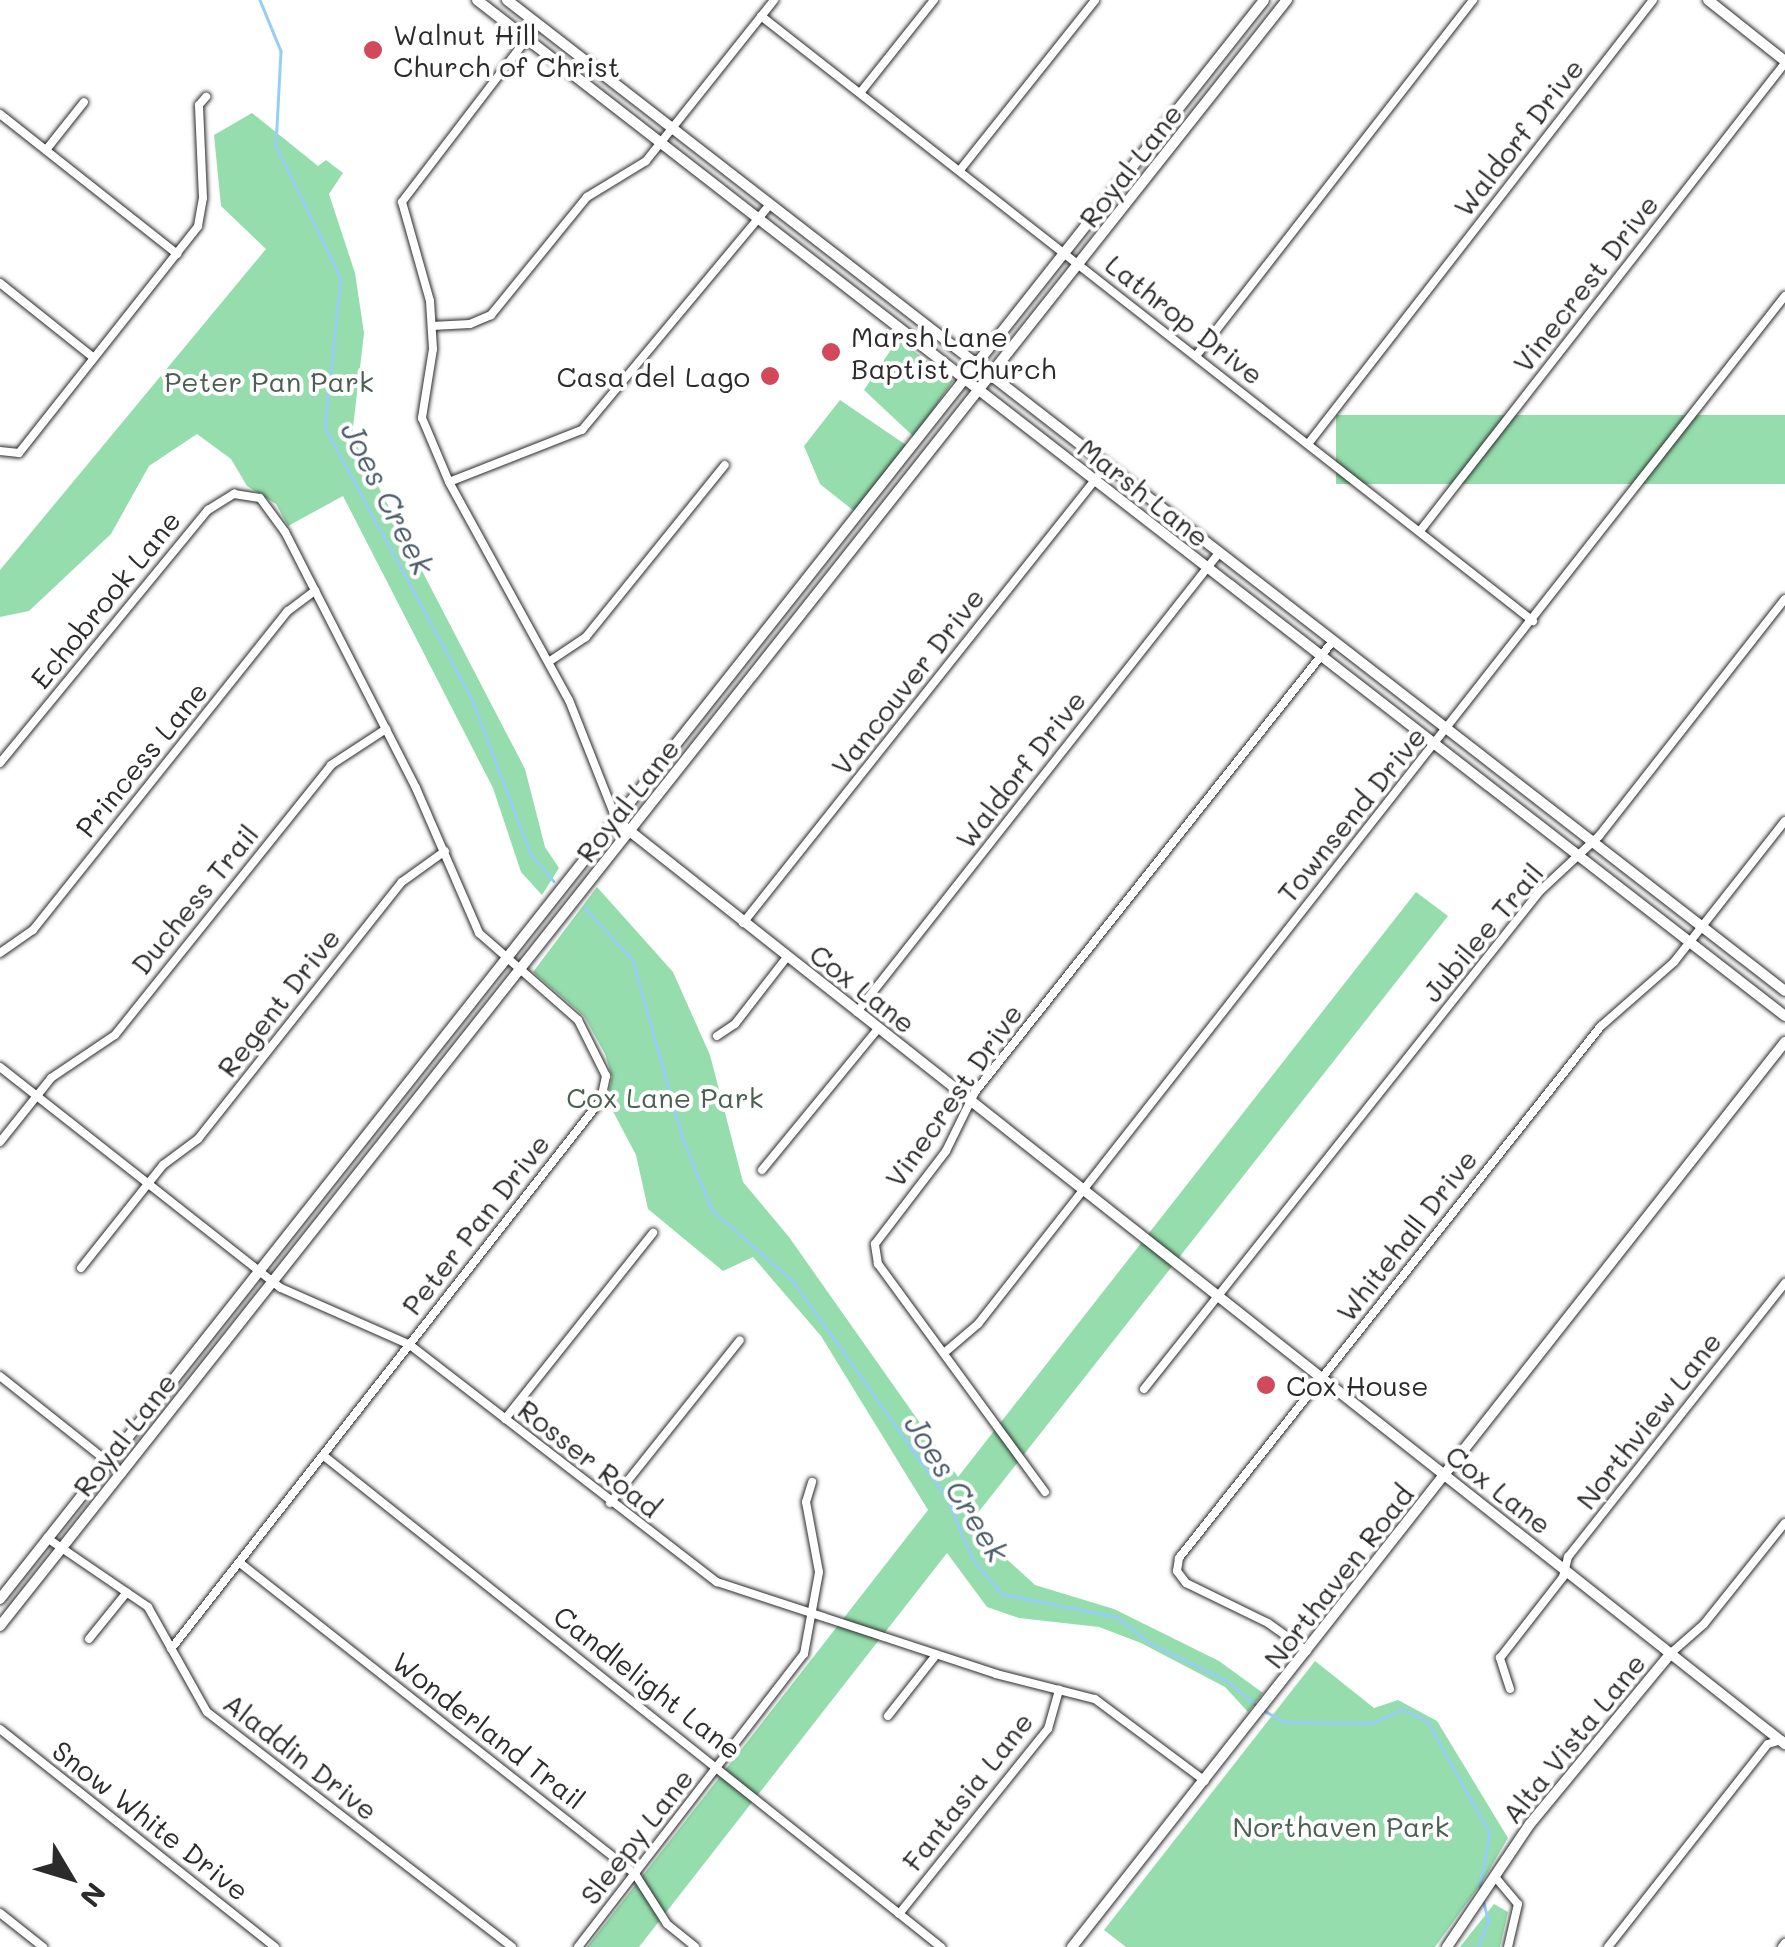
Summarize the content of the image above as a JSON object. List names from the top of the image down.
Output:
{
  "streets": {
    "main road": [
      "Royal Lane",
      "Marsh Lane",
      "Cox Lane",
      "Northaven Road",
      "Alta Vista Lane"
    ],
    "street": [
      "Waldorf Drive",
      "Vinecrest Drive",
      "Lathrop Drive",
      "Echobrook Lane",
      "Vancouver Drive",
      "Princess Lane",
      "Townsend Drive",
      "Duchess Trail",
      "Jubilee Trail",
      "Regent Drive",
      "Peter Pan Drive",
      "Whitehall Drive",
      "Northview Lane",
      "Rosser Road",
      "Candlelight Lane",
      "Wonderland Trail",
      "Aladdin Drive",
      "Fantasia Lane",
      "Snow White Drive",
      "Sleepy Lane"
    ]
  },
  "crossings": [
    ["Waldorf Drive", "Lathrop Drive"],
    ["Waldorf Drive", "Marsh Lane"],
    ["Waldorf Drive", "Cox Lane"],
    ["Royal Lane", "Lathrop Drive"],
    ["Royal Lane", "Marsh Lane"],
    ["Royal Lane", "Cox Lane"],
    ["Royal Lane", "Peter Pan Drive"],
    ["Royal Lane", "Rosser Road"],
    ["Royal Lane", "Aladdin Drive"],
    ["Vinecrest Drive", "Lathrop Drive"],
    ["Vinecrest Drive", "Marsh Lane"],
    ["Vinecrest Drive", "Townsend Drive"],
    ["Vinecrest Drive", "Cox Lane"],
    ["Lathrop Drive", "Townsend Drive"],
    ["Marsh Lane", "Vancouver Drive"],
    ["Marsh Lane", "Townsend Drive"],
    ["Marsh Lane", "Jubilee Trail"],
    ["Marsh Lane", "Cox Lane"],
    ["Marsh Lane", "Whitehall Drive"],
    ["Echobrook Lane", "Peter Pan Drive"],
    ["Vancouver Drive", "Cox Lane"],
    ["Princess Lane", "Peter Pan Drive"],
    ["Townsend Drive", "Cox Lane"],
    ["Duchess Trail", "Peter Pan Drive"],
    ["Duchess Trail", "Rosser Road"],
    ["Jubilee Trail", "Cox Lane"],
    ["Cox Lane", "Whitehall Drive"],
    ["Cox Lane", "Northview Lane"],
    ["Cox Lane", "Northaven Road"],
    ["Cox Lane", "Alta Vista Lane"],
    ["Regent Drive", "Peter Pan Drive"],
    ["Regent Drive", "Rosser Road"],
    ["Peter Pan Drive", "Rosser Road"],
    ["Peter Pan Drive", "Candlelight Lane"],
    ["Peter Pan Drive", "Wonderland Trail"],
    ["Peter Pan Drive", "Aladdin Drive"],
    ["Whitehall Drive", "Northaven Road"],
    ["Rosser Road", "Northaven Road"],
    ["Rosser Road", "Fantasia Lane"],
    ["Rosser Road", "Sleepy Lane"],
    ["Candlelight Lane", "Fantasia Lane"],
    ["Candlelight Lane", "Sleepy Lane"],
    ["Wonderland Trail", "Sleepy Lane"]
  ],
  "water": ["Joes Creek"],
  "parks": ["Peter Pan Park", "Cox Lane Park", "Northaven Park"],
  "places": [
    "Walnut Hill Church of Christ",
    "Marsh Lane Baptist Church",
    "Casa del Lago",
    "Cox House"
  ],
  "north": "bottom right"
}
